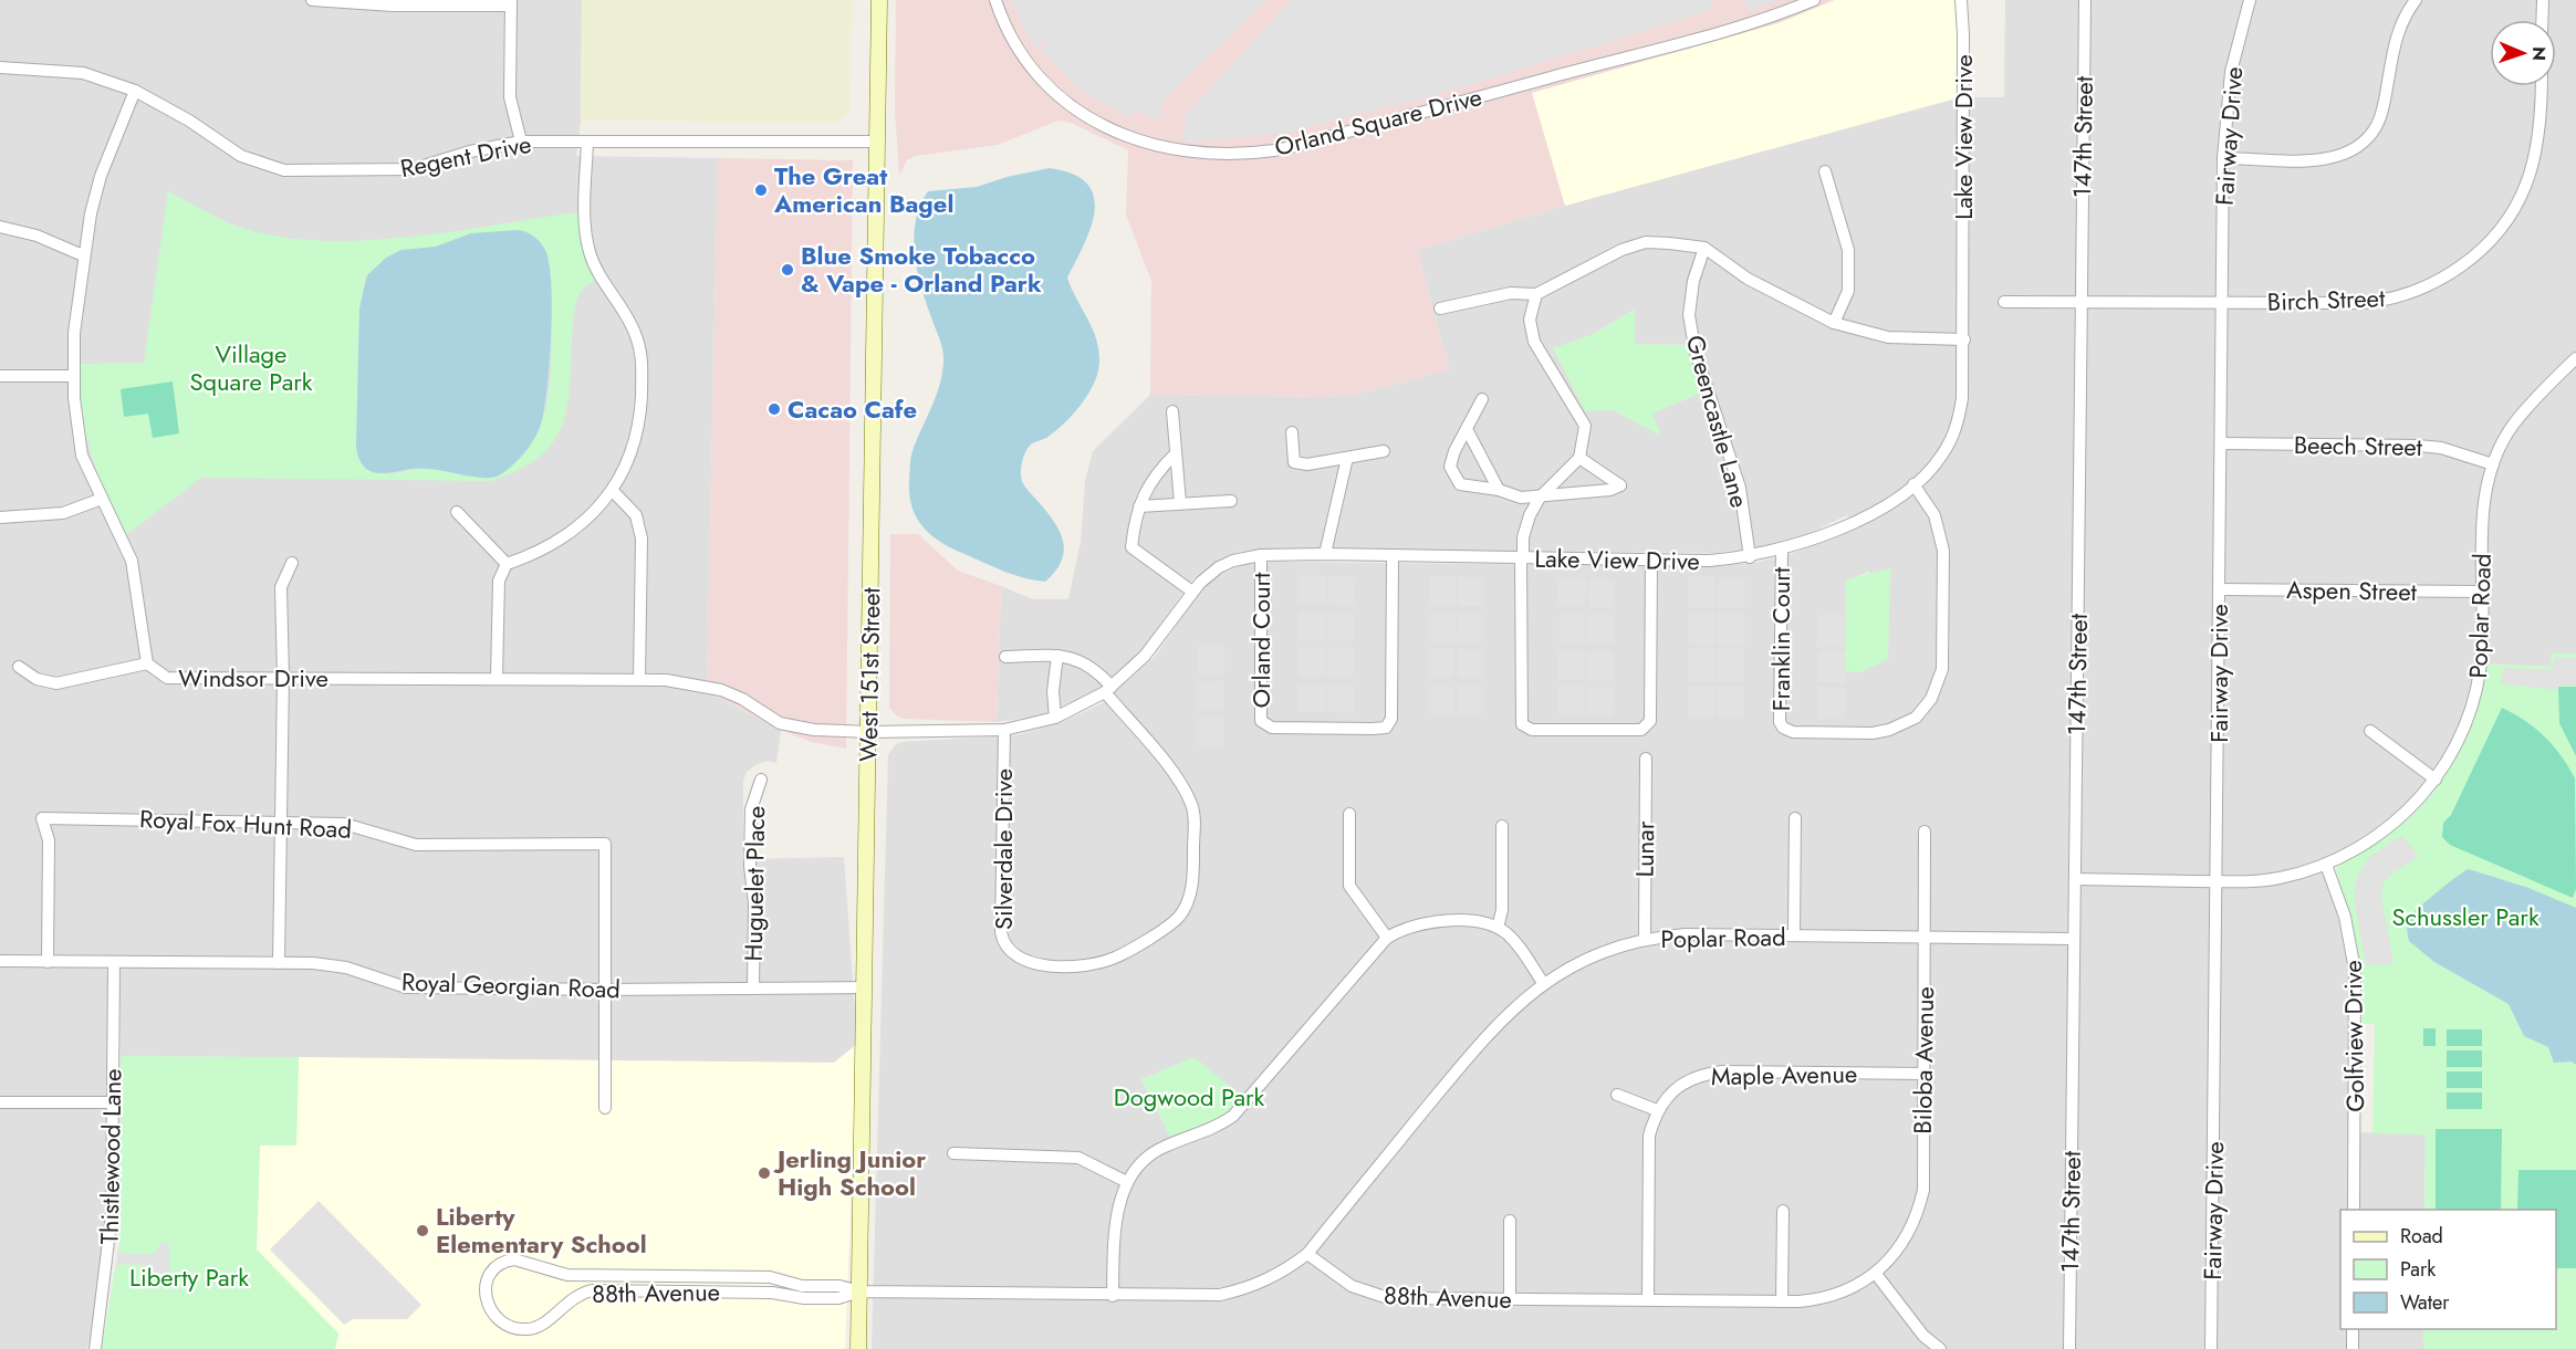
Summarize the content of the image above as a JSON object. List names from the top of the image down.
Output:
{
  "streets": {
    "street": [
      "Orland Square Drive",
      "Fairway Drive",
      "Lake View Drive",
      "147th Street",
      "Regent Drive",
      "Birch Street",
      "Greencastle Lane",
      "Beech Street",
      "Aspen Street",
      "Poplar Road",
      "Franklin Court",
      "Orland Court",
      "West 151st Street",
      "Windsor Drive",
      "Royal Fox Hunt Road",
      "Silverdale Drive",
      "Lunar",
      "Huguelet Place",
      "Royal Georgian Road",
      "Golfview Drive",
      "Biloba Avenue",
      "Maple Avenue",
      "Thistlewood Lane",
      "88th Avenue"
    ]
  },
  "crossings": [
    ["Fairway Drive", "Birch Street"],
    ["Fairway Drive", "Beech Street"],
    ["Fairway Drive", "Aspen Street"],
    ["Fairway Drive", "Poplar Road"],
    ["Lake View Drive", "Greencastle Lane"],
    ["Lake View Drive", "Franklin Court"],
    ["Lake View Drive", "Orland Court"],
    ["Lake View Drive", "West 151st Street"],
    ["Lake View Drive", "Windsor Drive"],
    ["Lake View Drive", "Silverdale Drive"],
    ["147th Street", "Birch Street"],
    ["147th Street", "Poplar Road"],
    ["Regent Drive", "West 151st Street"],
    ["Regent Drive", "Windsor Drive"],
    ["Beech Street", "Poplar Road"],
    ["Aspen Street", "Poplar Road"],
    ["Poplar Road", "Lunar"],
    ["Poplar Road", "Golfview Drive"],
    ["Poplar Road", "Biloba Avenue"],
    ["Poplar Road", "88th Avenue"],
    ["West 151st Street", "Windsor Drive"],
    ["West 151st Street", "Royal Georgian Road"],
    ["West 151st Street", "88th Avenue"],
    ["Royal Fox Hunt Road", "Royal Georgian Road"],
    ["Huguelet Place", "Royal Georgian Road"],
    ["Royal Georgian Road", "Thistlewood Lane"],
    ["Biloba Avenue", "Maple Avenue"],
    ["Biloba Avenue", "88th Avenue"]
  ],
  "parks": [
    "Village Square Park",
    "Schussler Park",
    "Dogwood Park",
    "Liberty Park"
  ],
  "places": [
    "The Great American Bagel",
    "Blue Smoke Tobacco & Vape - Orland Park",
    "Cacao Cafe",
    "Jerling Junior High School",
    "Liberty Elementary School"
  ],
  "legend": ["Road", "Park", "Water"],
  "north": "right"
}
